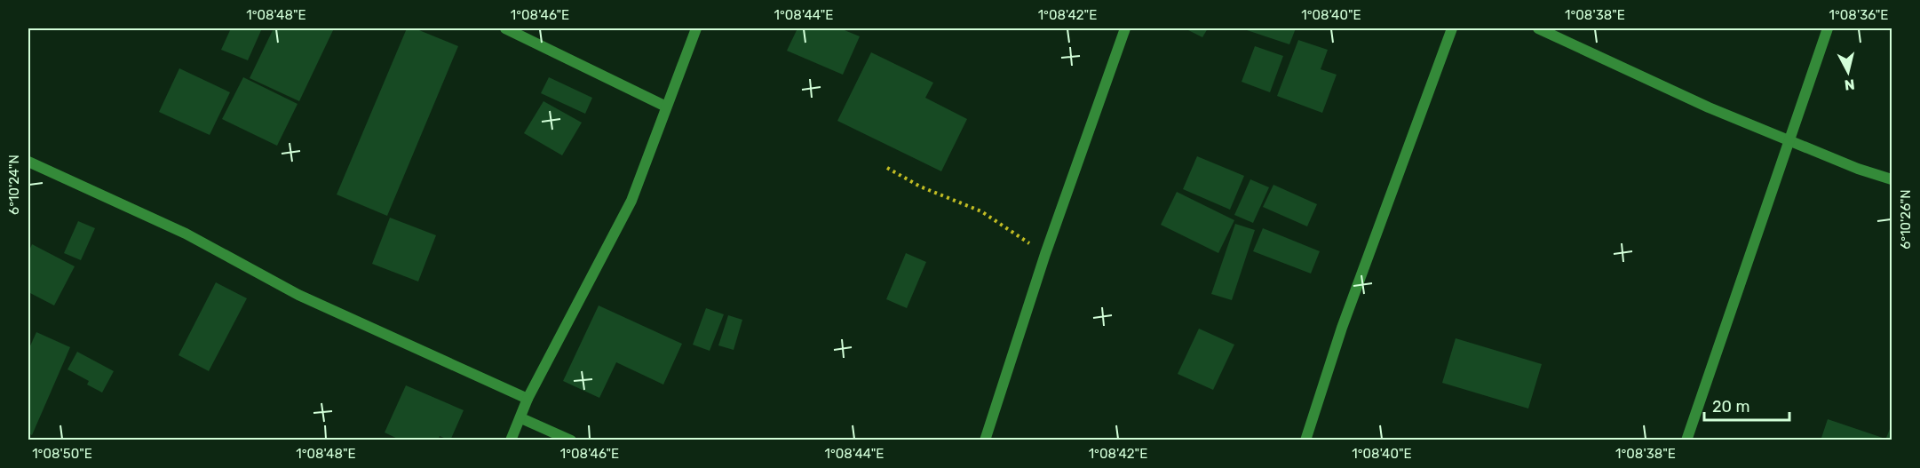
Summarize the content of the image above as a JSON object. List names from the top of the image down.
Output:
{
  "scale_bar": "20 m",
  "north": "bottom",
  "coordinates": [
    "1°08'48\"E",
    "1°08'46\"E",
    "1°08'44\"E",
    "1°08'42\"E",
    "1°08'40\"E",
    "1°08'38\"E",
    "1°08'36\"E",
    "6°10'24\"N",
    "6°10'26\"N",
    "1°08'50\"E"
  ]
}
